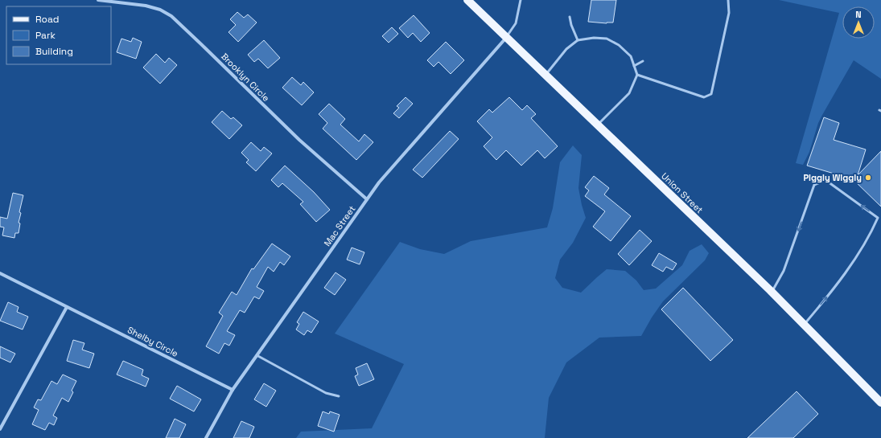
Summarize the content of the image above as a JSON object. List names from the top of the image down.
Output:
{
  "streets": {
    "main road": ["Union Street"],
    "street": ["Brooklyn Circle", "Mac Street", "Shelby Circle"]
  },
  "crossings": [
    ["Brooklyn Circle", "Mac Street"],
    ["Union Street", "Mac Street"],
    ["Mac Street", "Shelby Circle"]
  ],
  "places": ["Piggly Wiggly"],
  "legend": ["Road", "Park", "Building"],
  "north": "top"
}
